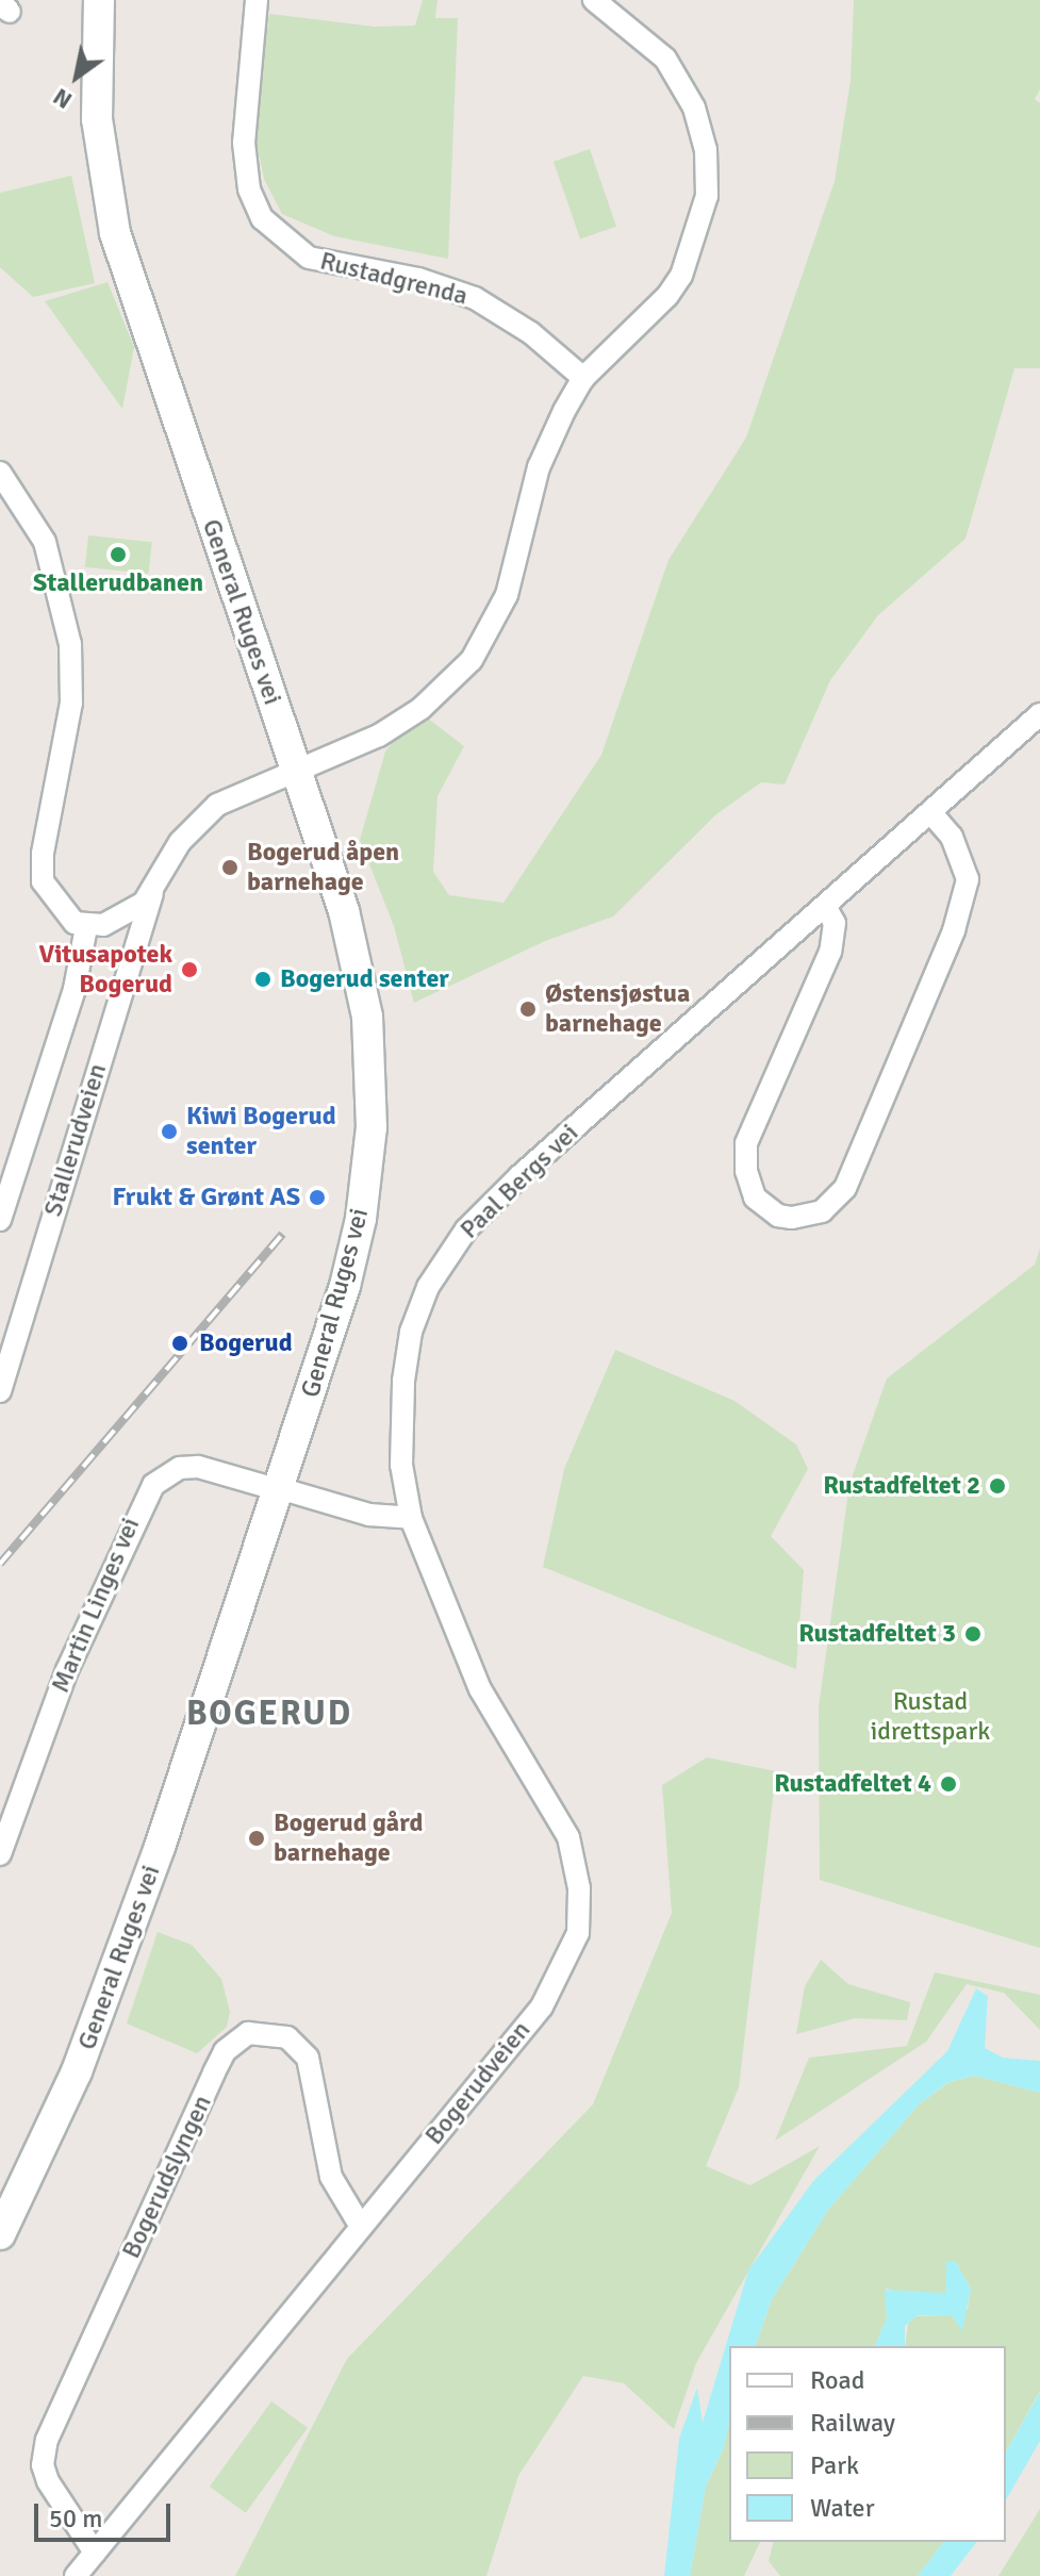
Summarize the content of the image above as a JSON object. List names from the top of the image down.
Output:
{
  "streets": {
    "main road": ["General Ruges vei"],
    "street": [
      "Rustadgrenda",
      "Stallerudveien",
      "Paal Bergs vei",
      "Martin Linges vei",
      "Bogerudveien",
      "Bogerudslyngen"
    ]
  },
  "crossings": [
    ["General Ruges vei", "Stallerudveien"],
    ["General Ruges vei", "Martin Linges vei"],
    ["Paal Bergs vei", "Bogerudveien"],
    ["Bogerudveien", "Bogerudslyngen"]
  ],
  "districts": ["BOGERUD"],
  "parks": ["Rustad idrettspark"],
  "places": [
    "Stallerudbanen",
    "Bogerud åpen barnehage",
    "Vitusapotek Bogerud",
    "Bogerud senter",
    "Østensjøstua barnehage",
    "Kiwi Bogerud senter",
    "Frukt & Grønt AS",
    "Bogerud",
    "Rustadfeltet 2",
    "Rustadfeltet 3",
    "Rustadfeltet 4",
    "Bogerud gård barnehage"
  ],
  "legend": [
    "Road",
    "Railway",
    "Park",
    "Water"
  ],
  "scale_bar": "50 m",
  "north": "bottom left"
}
